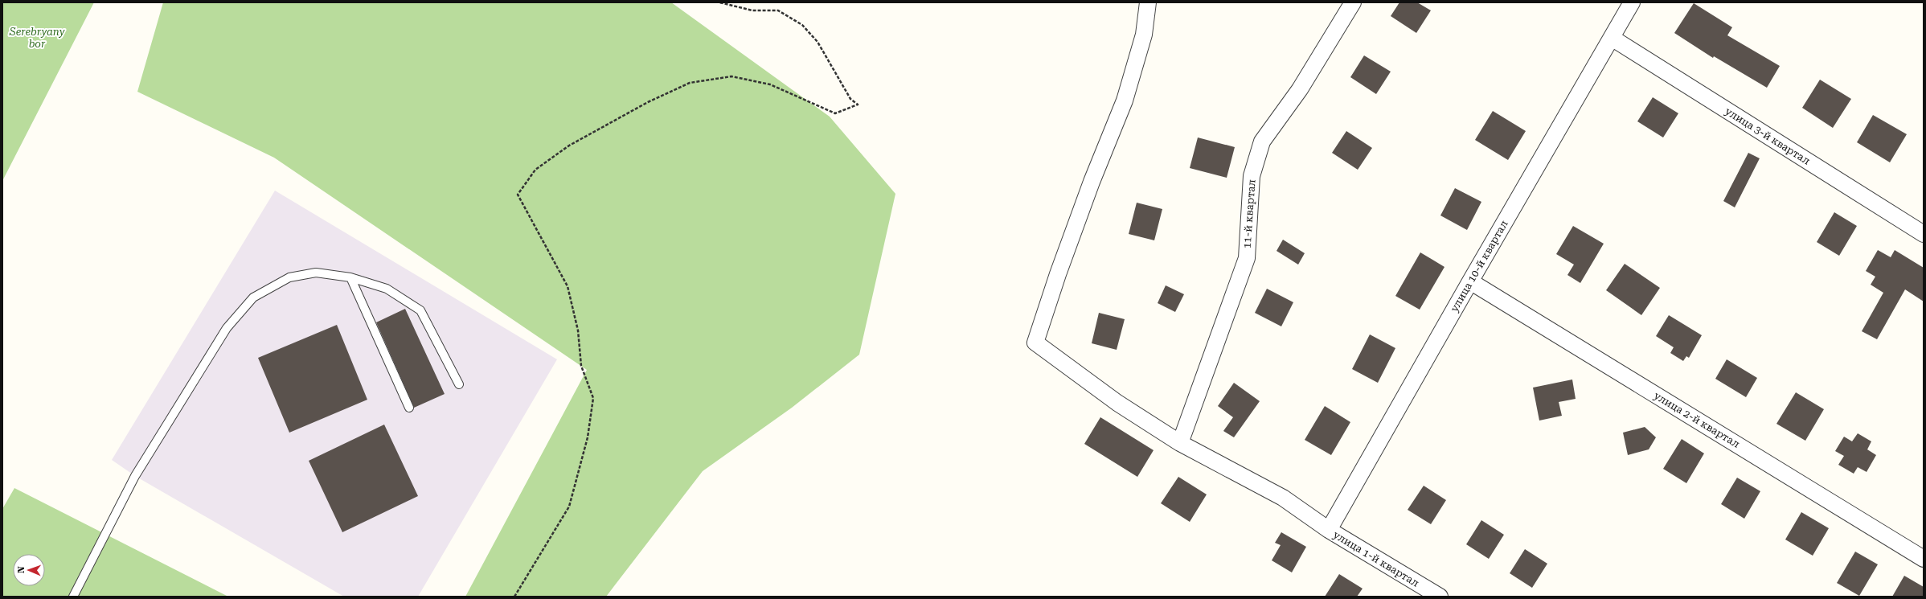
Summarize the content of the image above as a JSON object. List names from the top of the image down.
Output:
{
  "streets": {
    "street": [
      "улица 3-й квартал",
      "11-й квартал",
      "улица 10-й квартал",
      "улица 2-й квартал",
      "улица 1-й квартал"
    ]
  },
  "crossings": [
    ["улица 3-й квартал", "улица 10-й квартал"],
    ["11-й квартал", "улица 1-й квартал"],
    ["улица 10-й квартал", "улица 2-й квартал"],
    ["улица 10-й квартал", "улица 1-й квартал"]
  ],
  "parks": ["Serebryany bor"],
  "north": "left"
}
